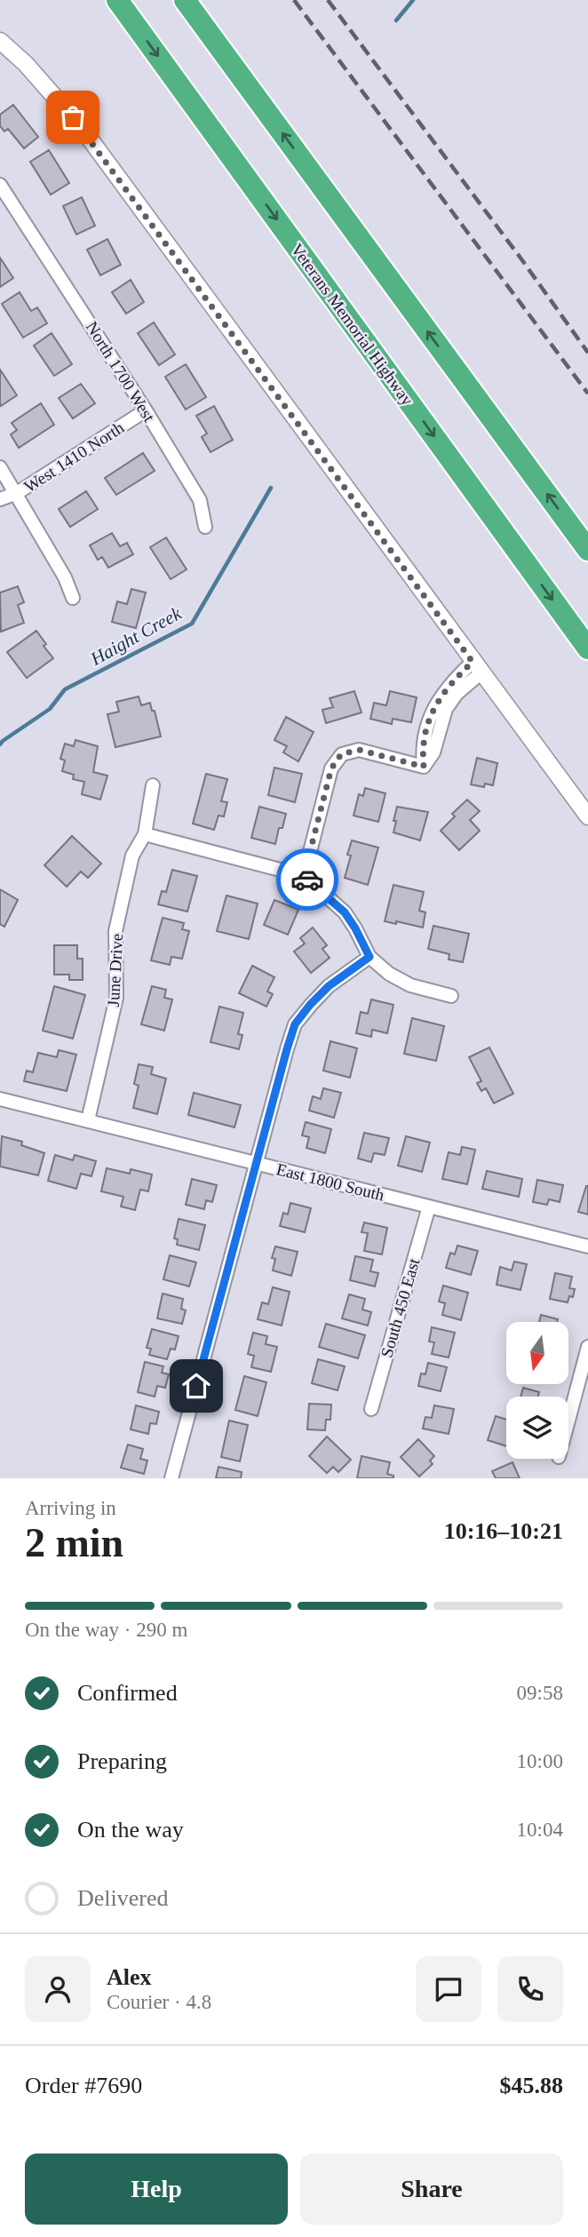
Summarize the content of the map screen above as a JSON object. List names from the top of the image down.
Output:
{
  "streets": {
    "highway": ["Veterans Memorial Highway"],
    "street": [
      "North 1700 West",
      "West 1410 North",
      "June Drive",
      "East 1800 South",
      "South 450 East"
    ]
  },
  "crossings": [
    ["North 1700 West", "West 1410 North"],
    ["June Drive", "East 1800 South"],
    ["East 1800 South", "South 450 East"]
  ],
  "water": ["Haight Creek"],
  "north": "bottom",
  "page": {
    "heading": ["2 min", "Arriving in", "10:16–10:21"],
    "panel": [
      "Alex",
      "Courier · 4.8",
      "Order #7690",
      "$45.88"
    ],
    "bar": "On the way · 290 m",
    "list": [
      ["Confirmed", "09:58"],
      ["Preparing", "10:00"],
      ["On the way", "10:04"],
      "Delivered"
    ],
    "buttons": ["Help", "Share"]
  }
}
